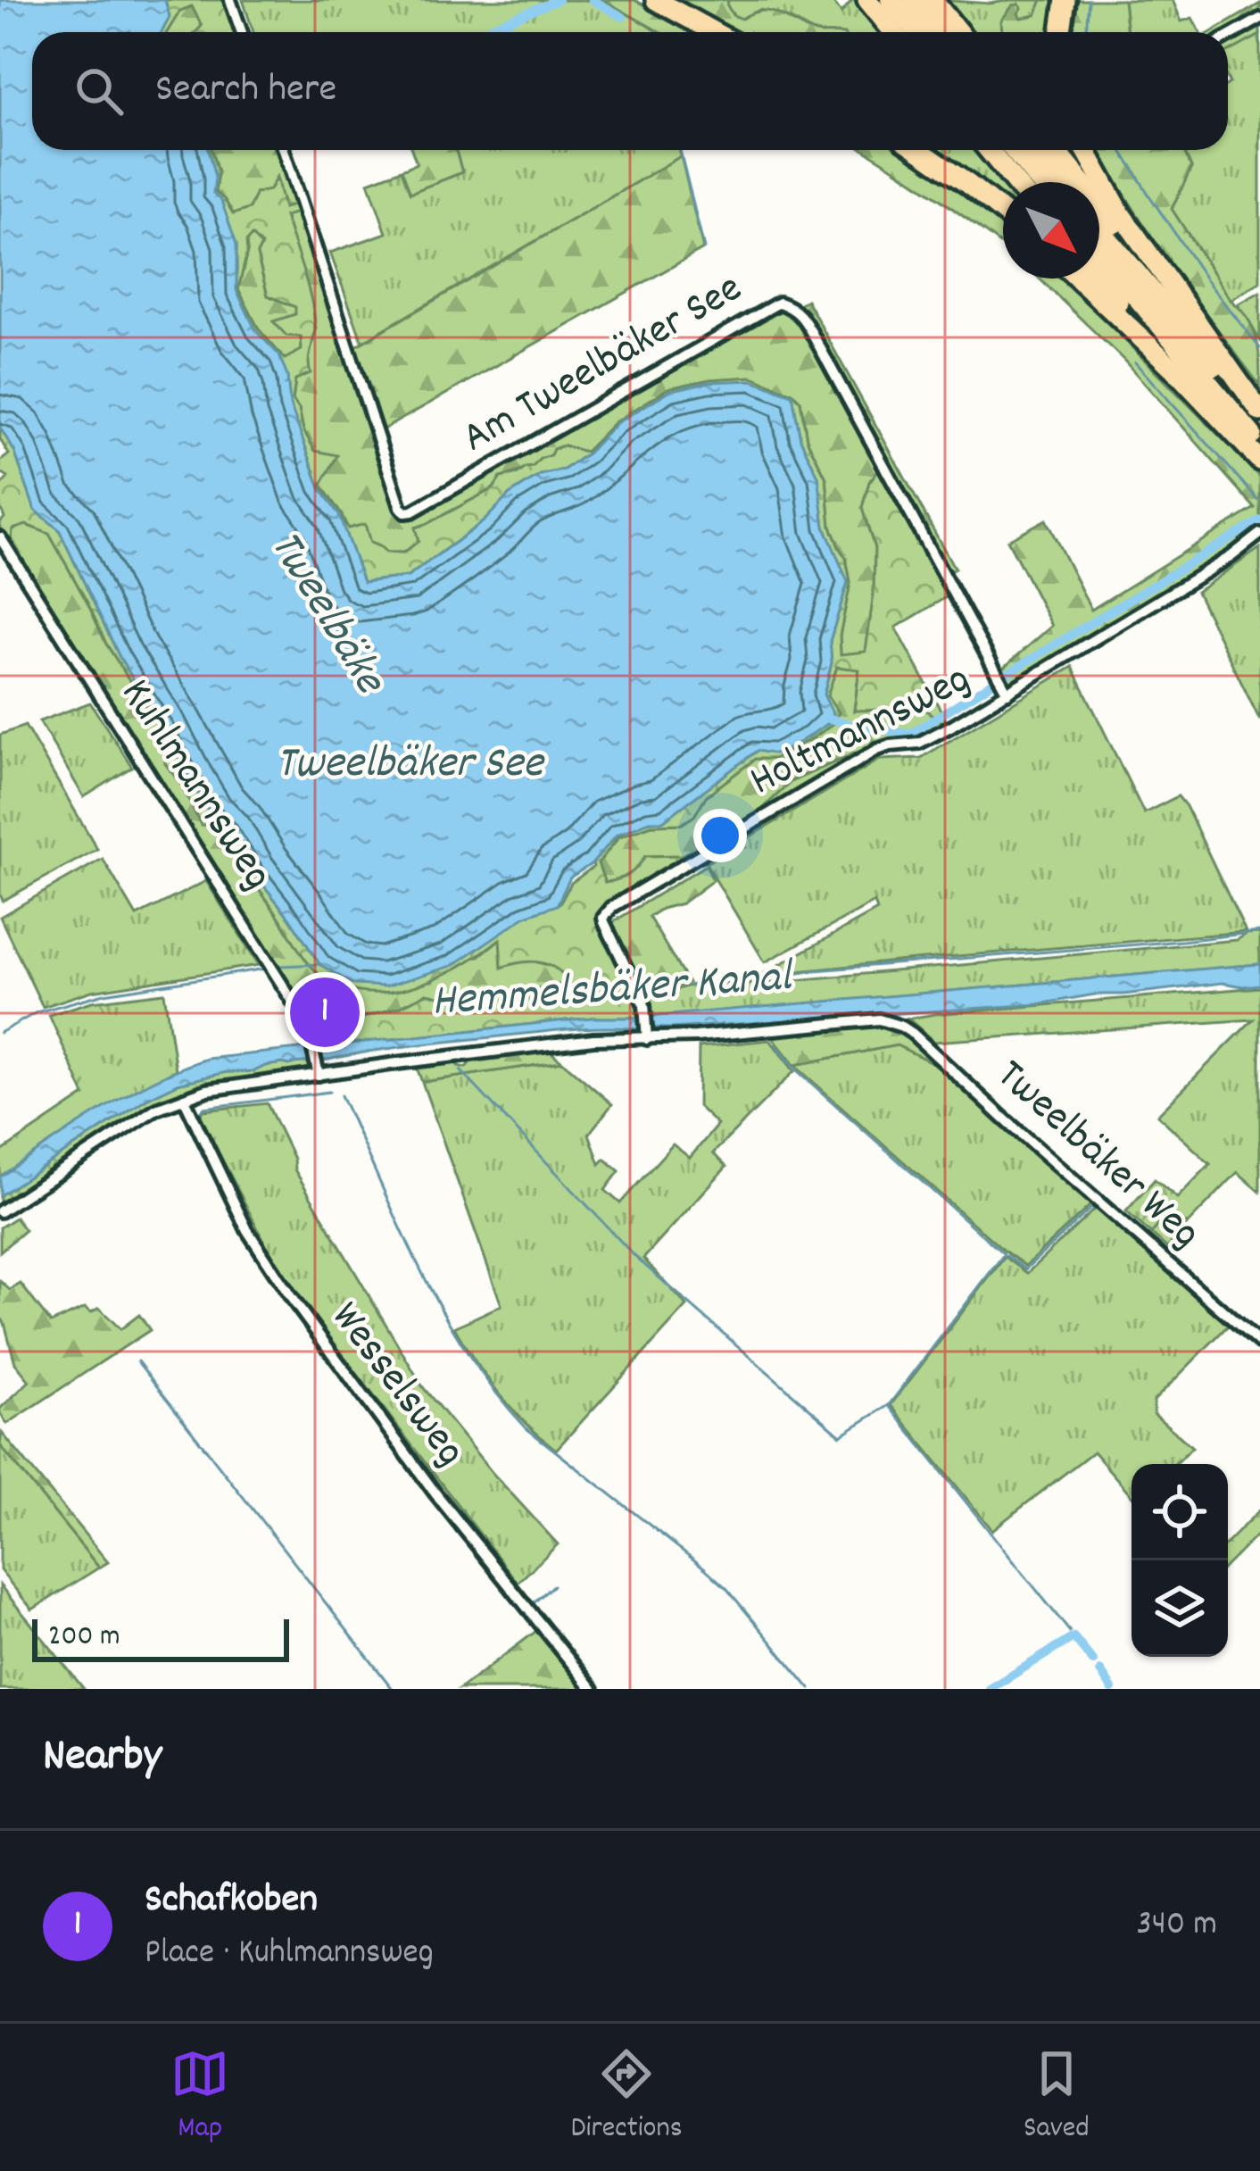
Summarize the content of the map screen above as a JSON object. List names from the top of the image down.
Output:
{
  "streets": {
    "street": [
      "Am Tweelbäker See",
      "Holtmannsweg",
      "Kuhlmannsweg",
      "Tweelbäker Weg",
      "Wesselsweg"
    ]
  },
  "crossings": [
    ["Am Tweelbäker See", "Holtmannsweg"],
    ["Holtmannsweg", "Tweelbäker Weg"]
  ],
  "water": ["Tweelbäke", "Tweelbäker See", "Hemmelsbäker Kanal"],
  "scale_bar": "200 m",
  "north": "bottom right",
  "page": {
    "search": "Search here",
    "pins": "1",
    "scale": "200 m",
    "heading": "Nearby",
    "list": [
      {
        "mark": "1",
        "name": "Schafkoben",
        "note": "Place · Kuhlmannsweg",
        "value": "340 m"
      }
    ],
    "nav": ["Map", "Directions", "Saved"]
  }
}
